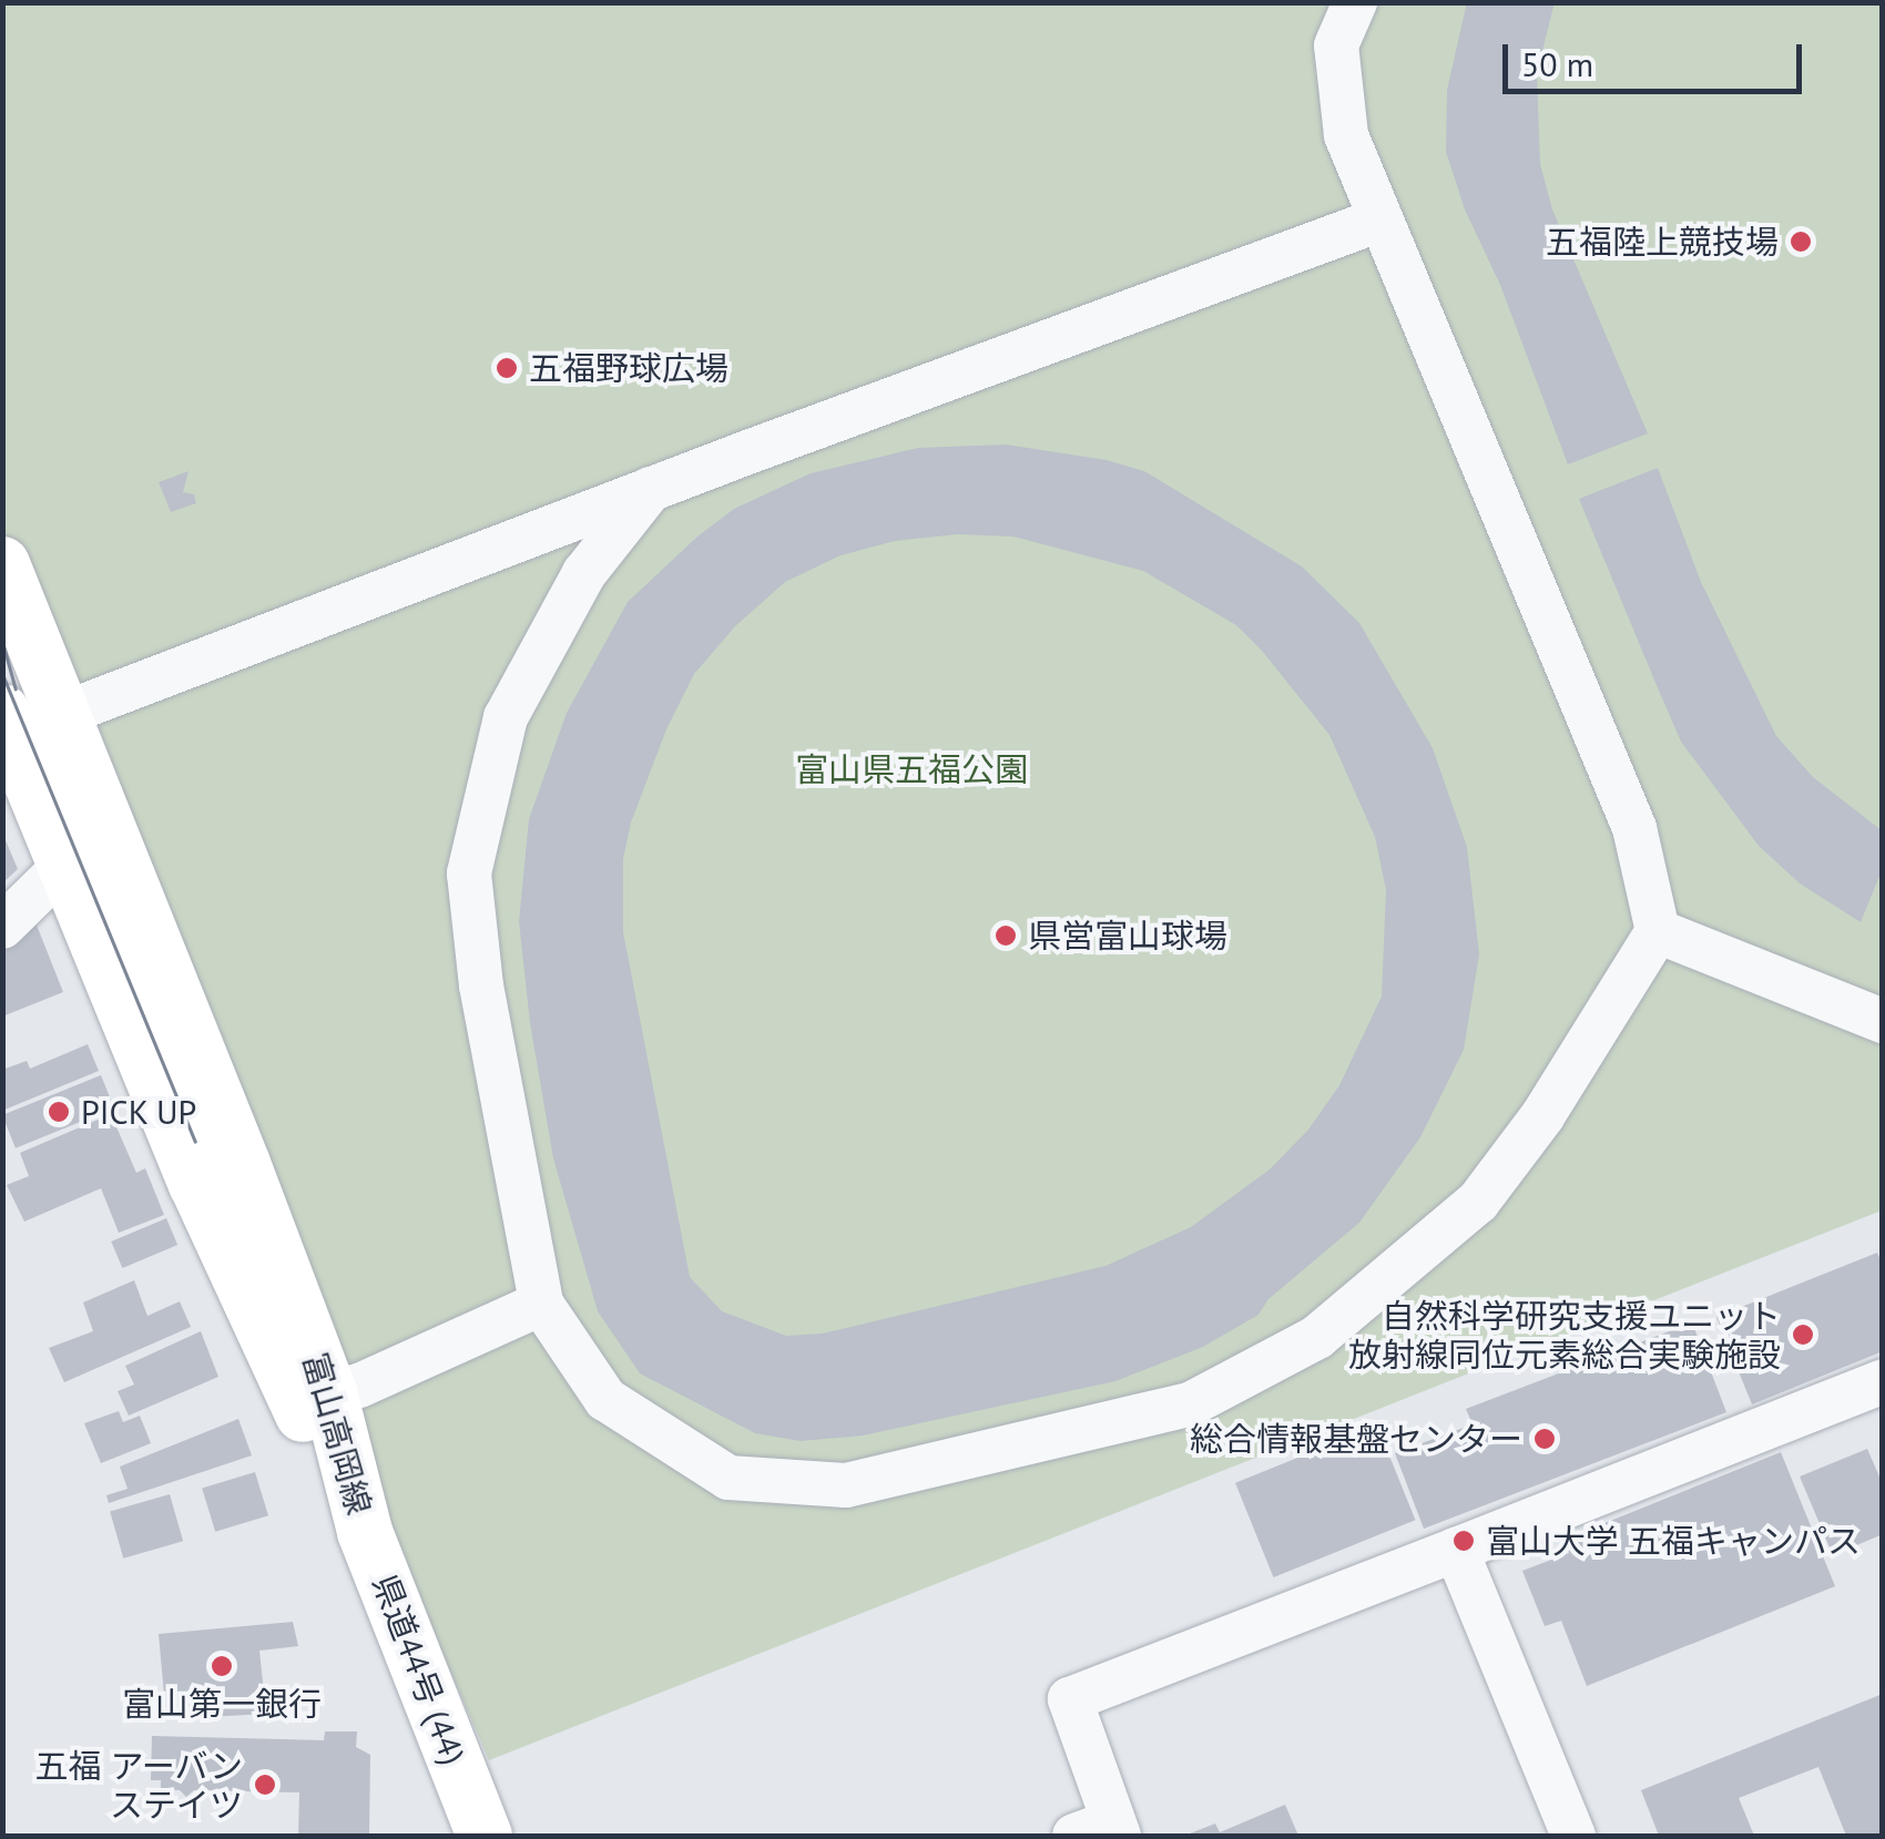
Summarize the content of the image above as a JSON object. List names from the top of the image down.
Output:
{
  "streets": {
    "main road": ["富山高岡線", "県道44号 (44)"]
  },
  "crossings": [
    ["富山高岡線", "県道44号 (44)"]
  ],
  "parks": ["富山県五福公園"],
  "places": [
    "五福陸上競技場",
    "五福野球広場",
    "県営富山球場",
    "PICK UP",
    "自然科学研究支援ユニット 放射線同位元素総合実験施設",
    "総合情報基盤センター",
    "富山大学 五福キャンパス",
    "富山第一銀行",
    "五福 アーバン ステイツ"
  ],
  "scale_bar": "50 m"
}
